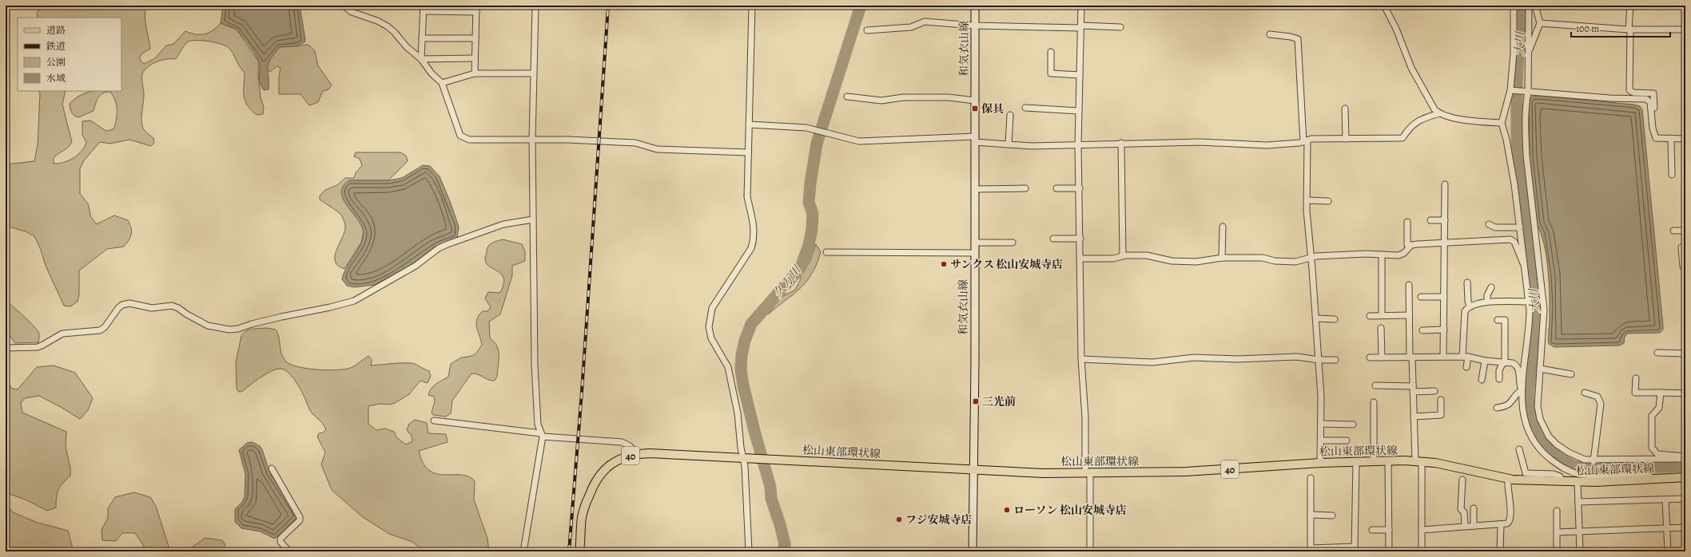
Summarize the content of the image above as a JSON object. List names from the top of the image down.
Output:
{
  "streets": {
    "main road": ["和気衣山線", "松山東部環状線", "40"]
  },
  "crossings": [
    ["和気衣山線", "松山東部環状線"]
  ],
  "water": ["大川", "久万川"],
  "places": {
    "transit": ["保具", "三光前"],
    "other": ["サンクス 松山安城寺店", "ローソン 松山安城寺店", "フジ安城寺店"]
  },
  "legend": [
    "道路",
    "鉄道",
    "公園",
    "水域"
  ],
  "scale_bar": "100 m"
}
